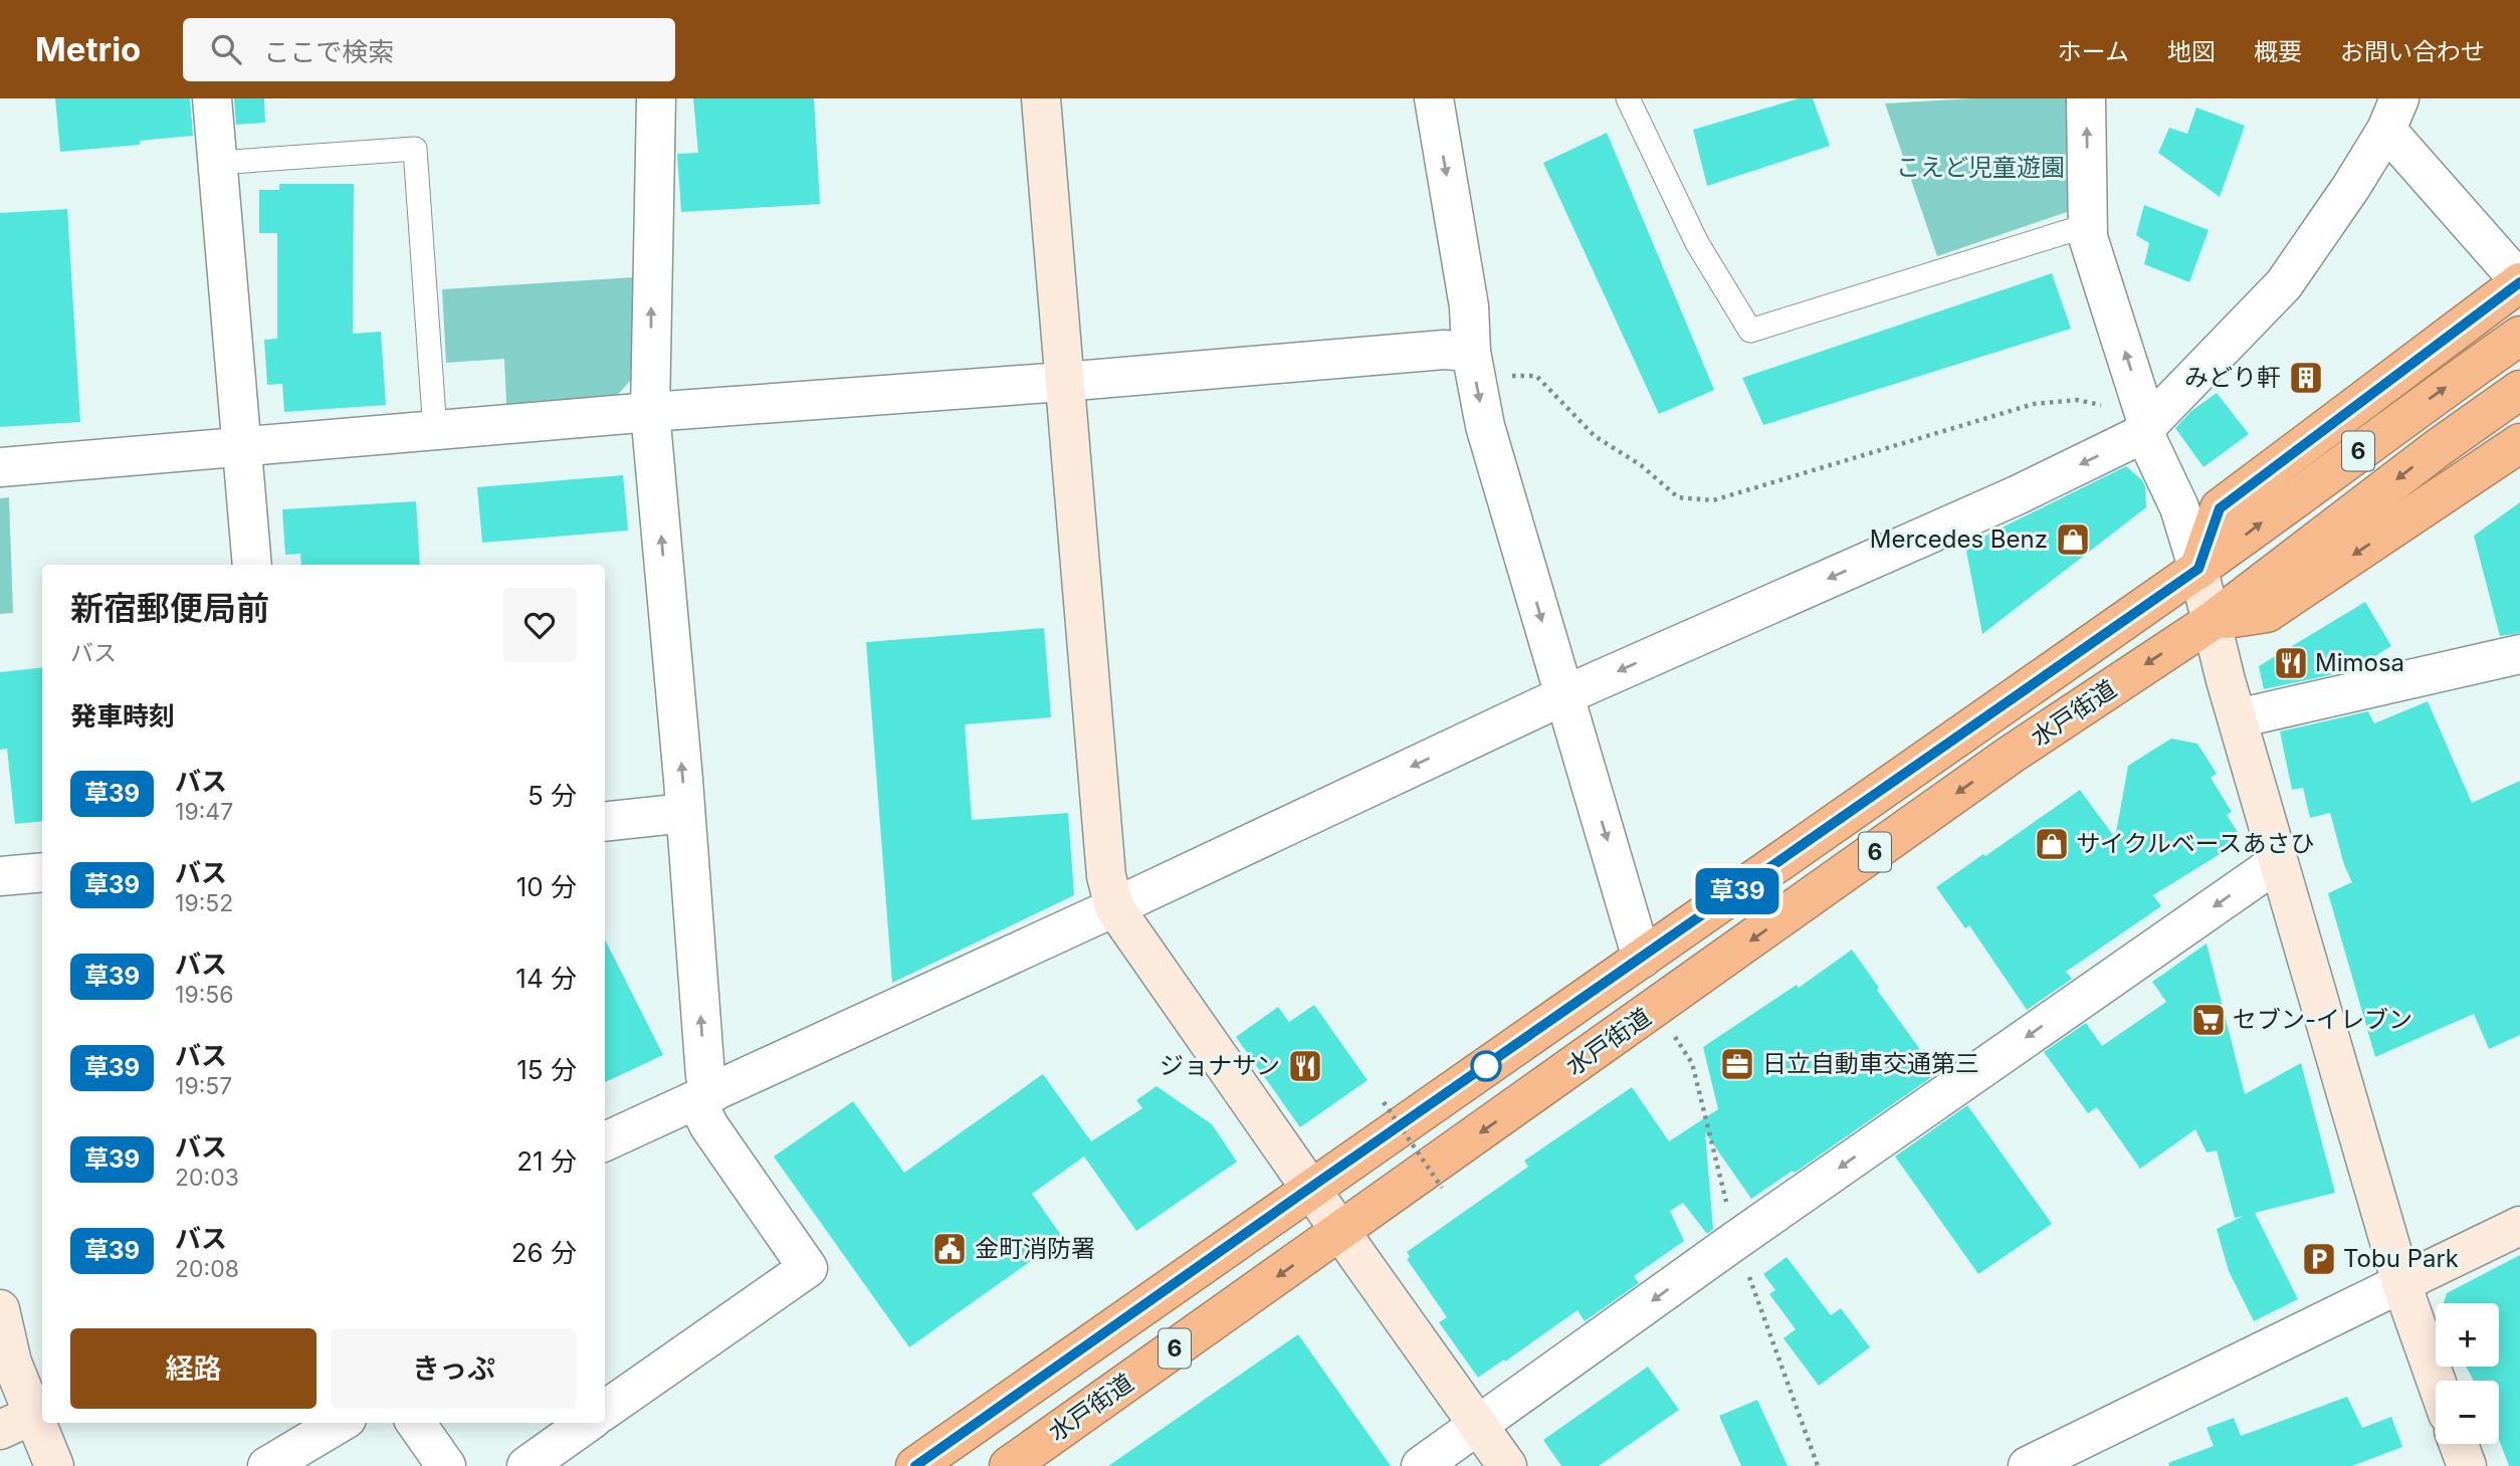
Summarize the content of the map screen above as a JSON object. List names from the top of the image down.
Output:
{
  "streets": {
    "highway": ["6", "水戸街道"]
  },
  "crossings": [
    ["6", "水戸街道"]
  ],
  "parks": ["こえど児童遊園"],
  "places": {
    "building": ["みどり軒"],
    "shop": ["Mercedes Benz", "サイクルベースあさひ"],
    "restaurant": ["Mimosa", "ジョナサン"],
    "supermarket": ["セブン-イレブン"],
    "office": ["日立自動車交通第三"],
    "public building": ["金町消防署"],
    "parking": ["Tobu Park"]
  },
  "lines": ["bus line 草39"],
  "page": {
    "header": "Metrio",
    "search": "ここで検索",
    "nav": [
      "ホーム",
      "地図",
      "概要",
      "お問い合わせ"
    ],
    "on_map": "草39",
    "heading": [
      ["新宿郵便局前", "バス"],
      "発車時刻"
    ],
    "list": [
      {
        "mark": "草39",
        "name": "バス",
        "note": "19:47",
        "value": "5 分"
      },
      {
        "mark": "草39",
        "name": "バス",
        "note": "19:52",
        "value": "10 分"
      },
      {
        "mark": "草39",
        "name": "バス",
        "note": "19:56",
        "value": "14 分"
      },
      {
        "mark": "草39",
        "name": "バス",
        "note": "19:57",
        "value": "15 分"
      },
      {
        "mark": "草39",
        "name": "バス",
        "note": "20:03",
        "value": "21 分"
      },
      {
        "mark": "草39",
        "name": "バス",
        "note": "20:08",
        "value": "26 分"
      }
    ],
    "map_buttons": ["+", "−"],
    "buttons": ["経路", "きっぷ"]
  }
}
